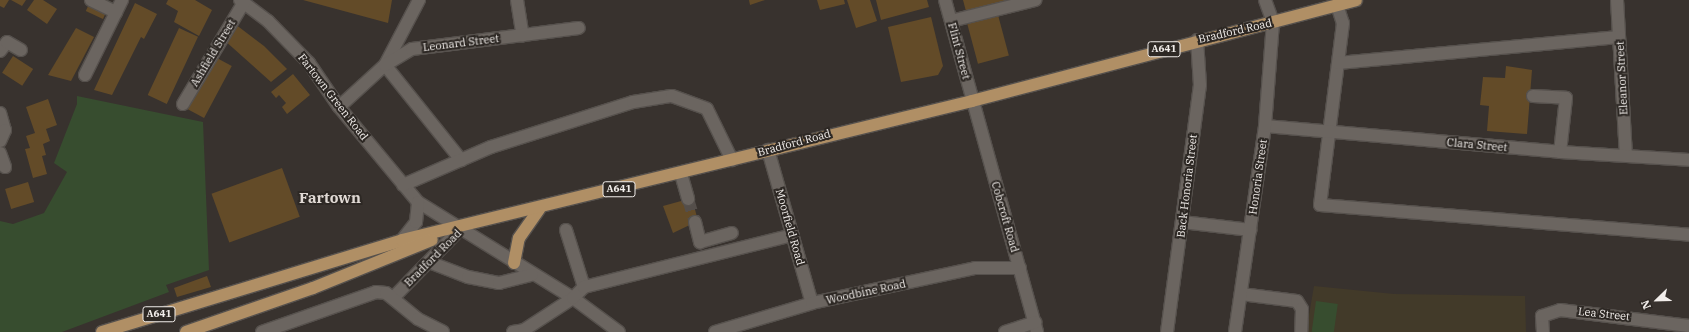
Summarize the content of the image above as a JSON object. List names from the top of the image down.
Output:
{
  "streets": {
    "main road": ["Bradford Road", "A641"],
    "street": [
      "Leonard Street",
      "Flint Street",
      "Ashfield Street",
      "Eleanor Street",
      "Fartown Green Road",
      "Clara Street",
      "Honoria Street",
      "Back Honoria Street",
      "Cobcroft Road",
      "Moorfield Road",
      "Woodbine Road",
      "Lea Street"
    ]
  },
  "crossings": [
    ["Bradford Road", "A641"],
    ["Bradford Road", "Flint Street"],
    ["Bradford Road", "Fartown Green Road"],
    ["Bradford Road", "Honoria Street"],
    ["Bradford Road", "Back Honoria Street"],
    ["Bradford Road", "Cobcroft Road"],
    ["Bradford Road", "Moorfield Road"],
    ["Leonard Street", "Fartown Green Road"],
    ["A641", "Fartown Green Road"],
    ["Flint Street", "Cobcroft Road"],
    ["Ashfield Street", "Fartown Green Road"],
    ["Eleanor Street", "Clara Street"],
    ["Clara Street", "Honoria Street"],
    ["Cobcroft Road", "Woodbine Road"],
    ["Moorfield Road", "Woodbine Road"]
  ],
  "districts": ["Fartown"],
  "north": "bottom left"
}
